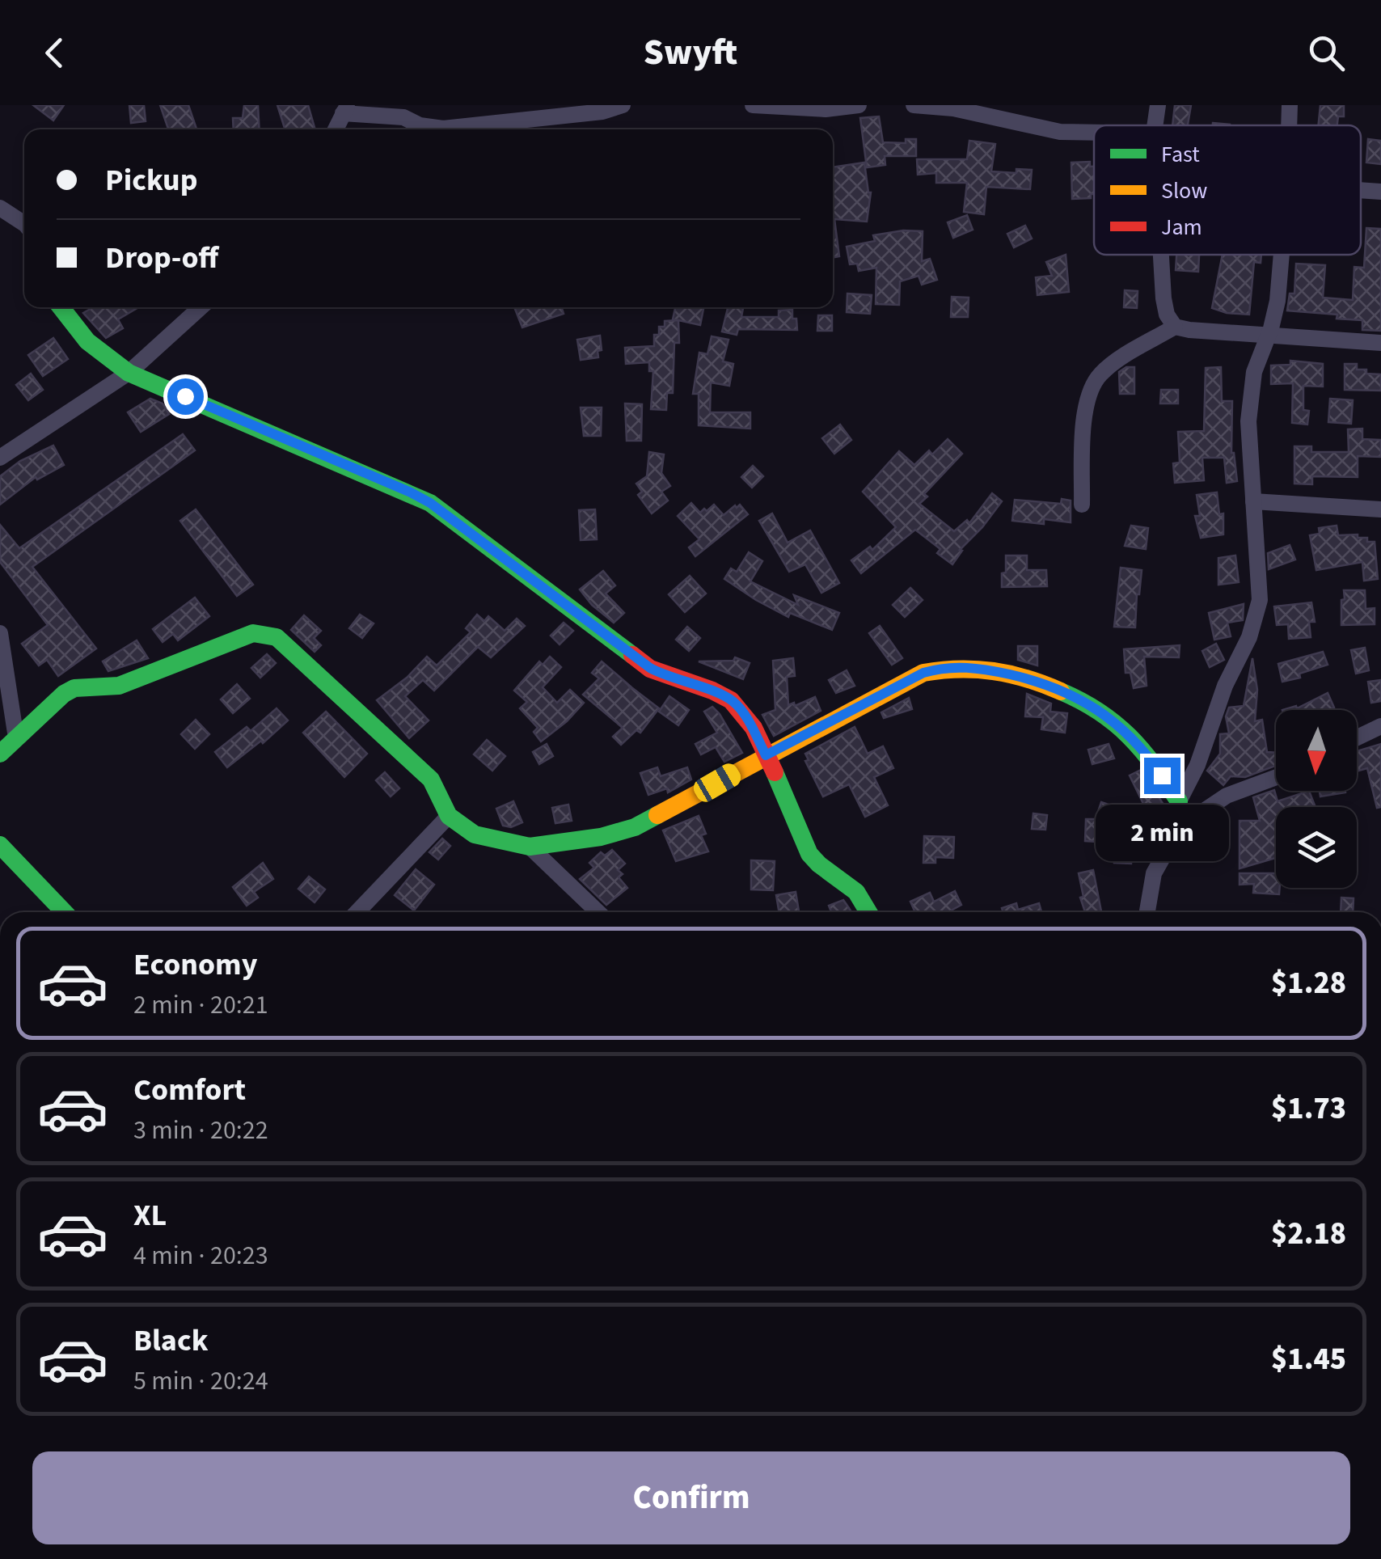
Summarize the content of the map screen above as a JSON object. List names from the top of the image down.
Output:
{
  "legend": ["Fast", "Slow", "Jam"],
  "north": "bottom",
  "page": {
    "header": "Swyft",
    "banner": ["Pickup", "Drop-off"],
    "bubble": "2 min",
    "list": [
      {
        "name": "Economy",
        "note": "2 min · 20:21",
        "value": "$1.28"
      },
      {
        "name": "Comfort",
        "note": "3 min · 20:22",
        "value": "$1.73"
      },
      {
        "name": "XL",
        "note": "4 min · 20:23",
        "value": "$2.18"
      },
      {
        "name": "Black",
        "note": "5 min · 20:24",
        "value": "$1.45"
      }
    ],
    "buttons": "Confirm"
  }
}
